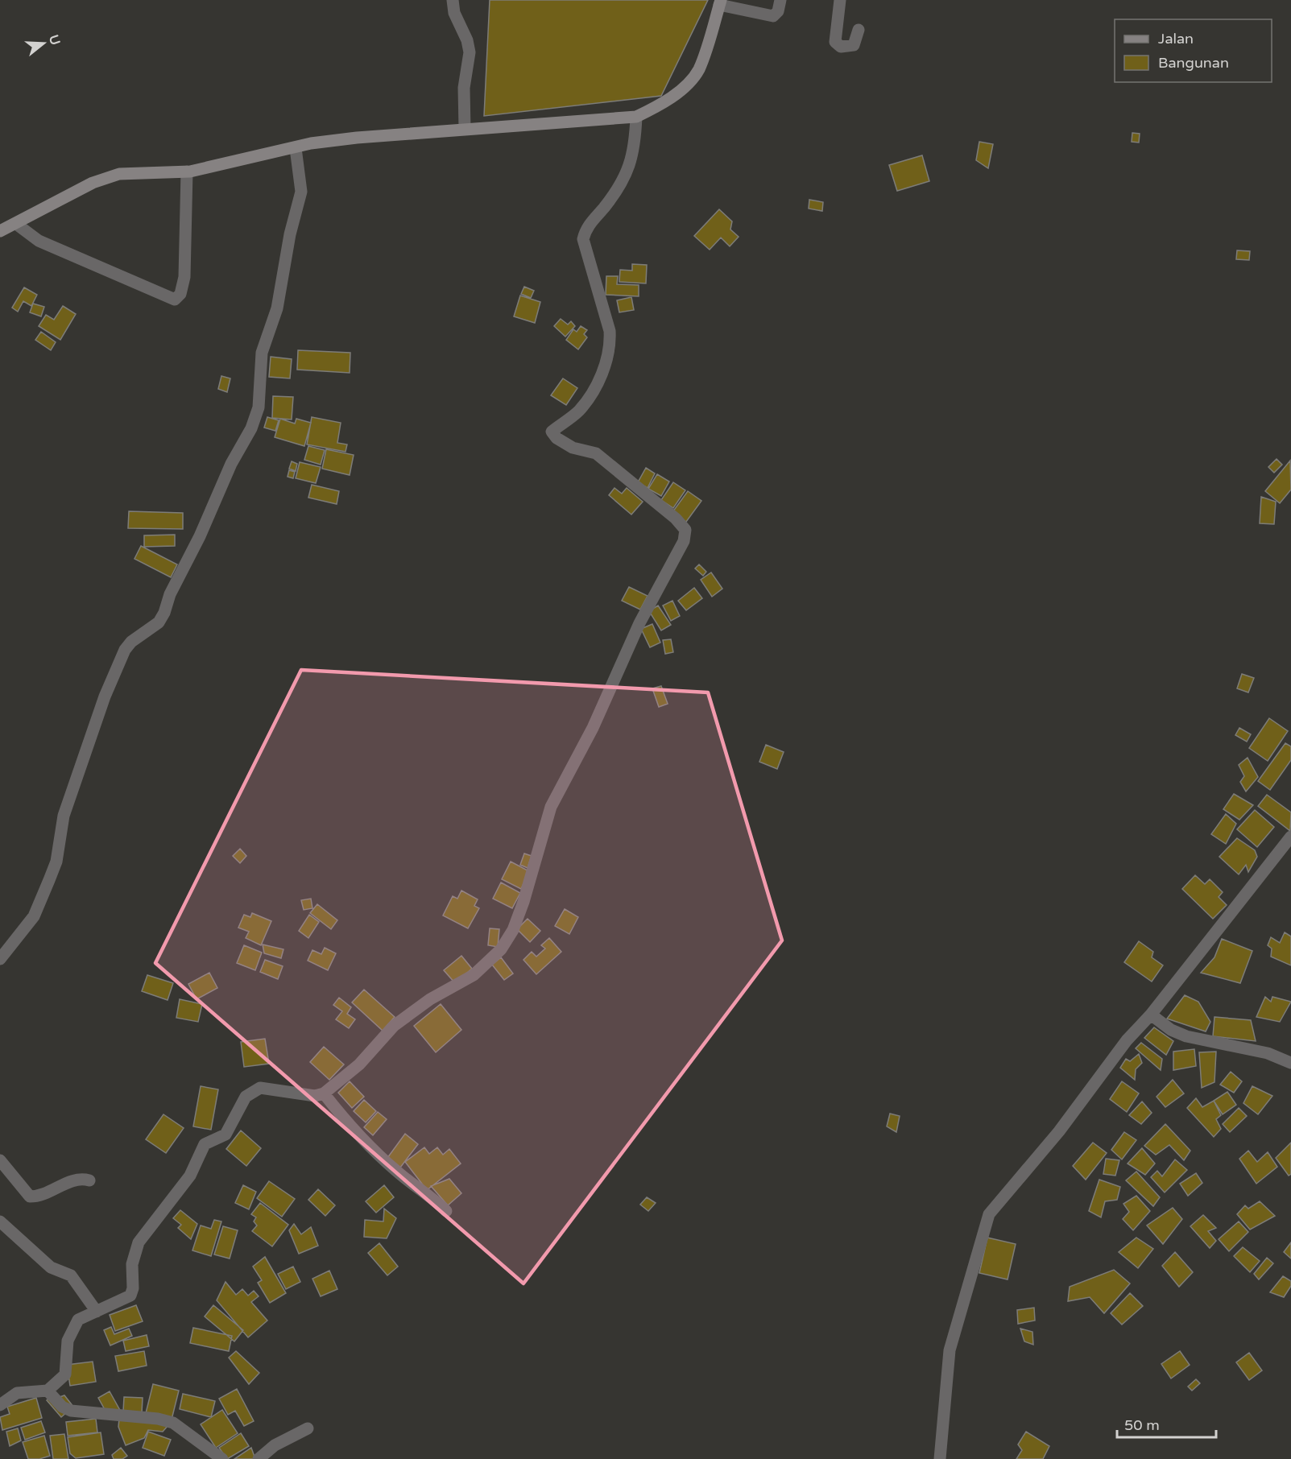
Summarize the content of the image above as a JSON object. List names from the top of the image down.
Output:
{
  "legend": ["Jalan", "Bangunan"],
  "scale_bar": "50 m",
  "north": "right"
}
